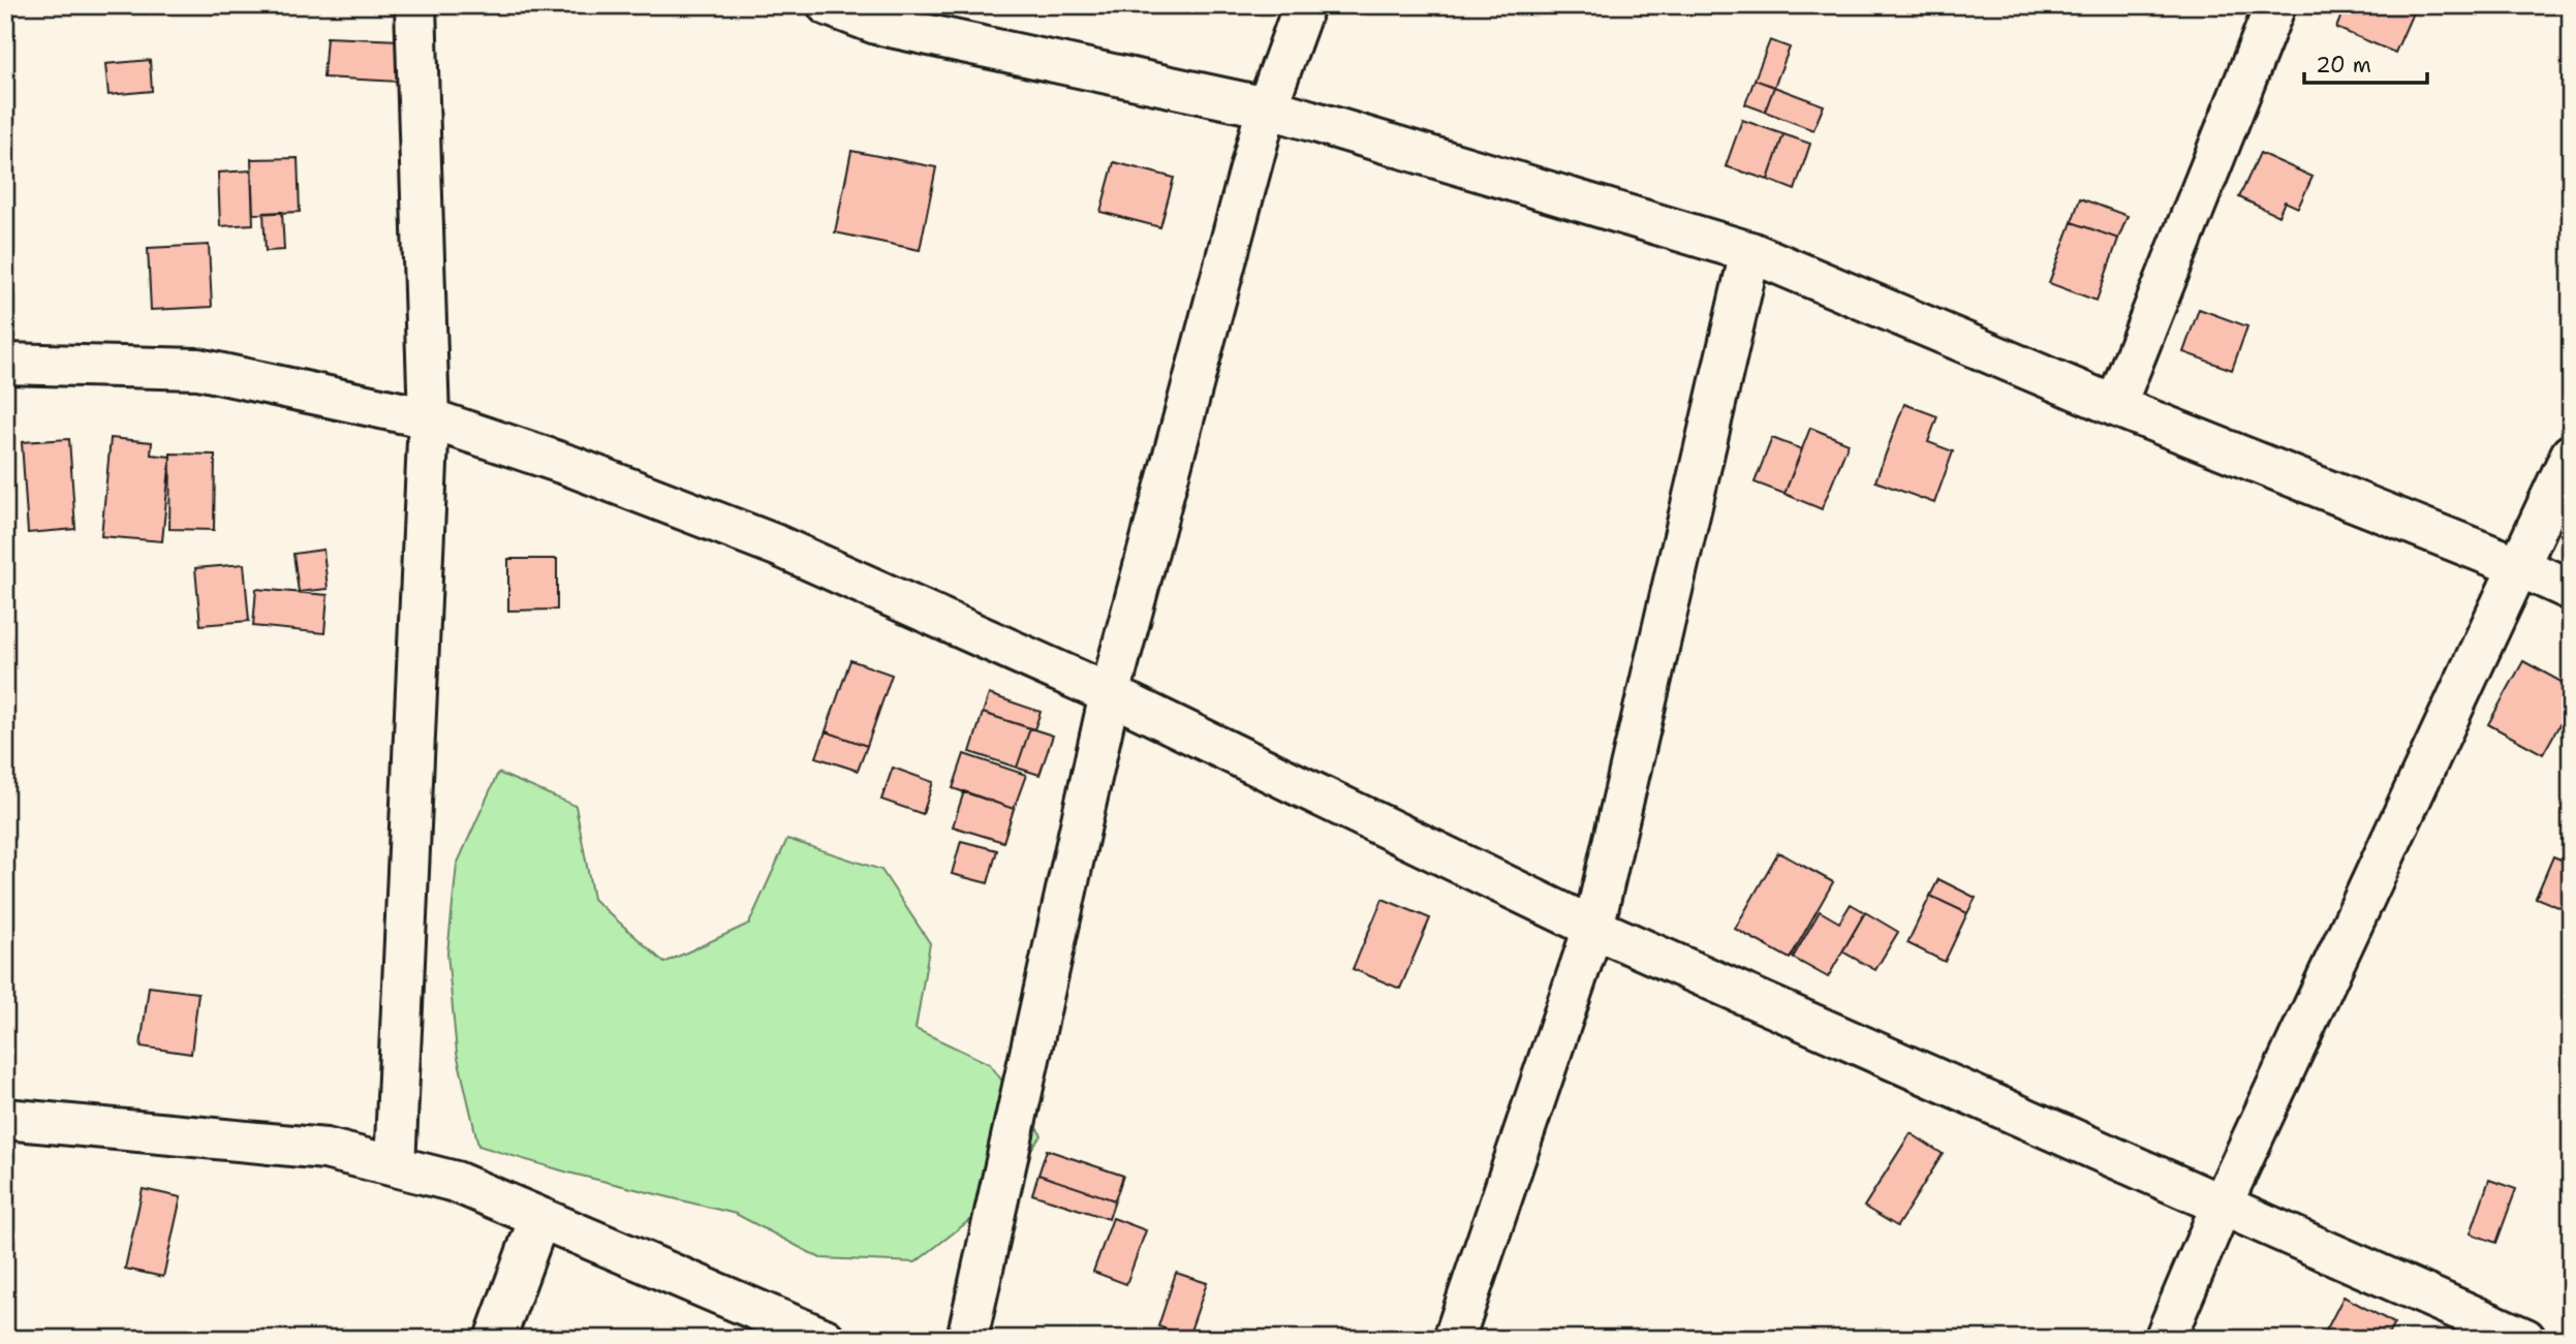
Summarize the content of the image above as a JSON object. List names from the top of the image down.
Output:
{
  "scale_bar": "20 m"
}
